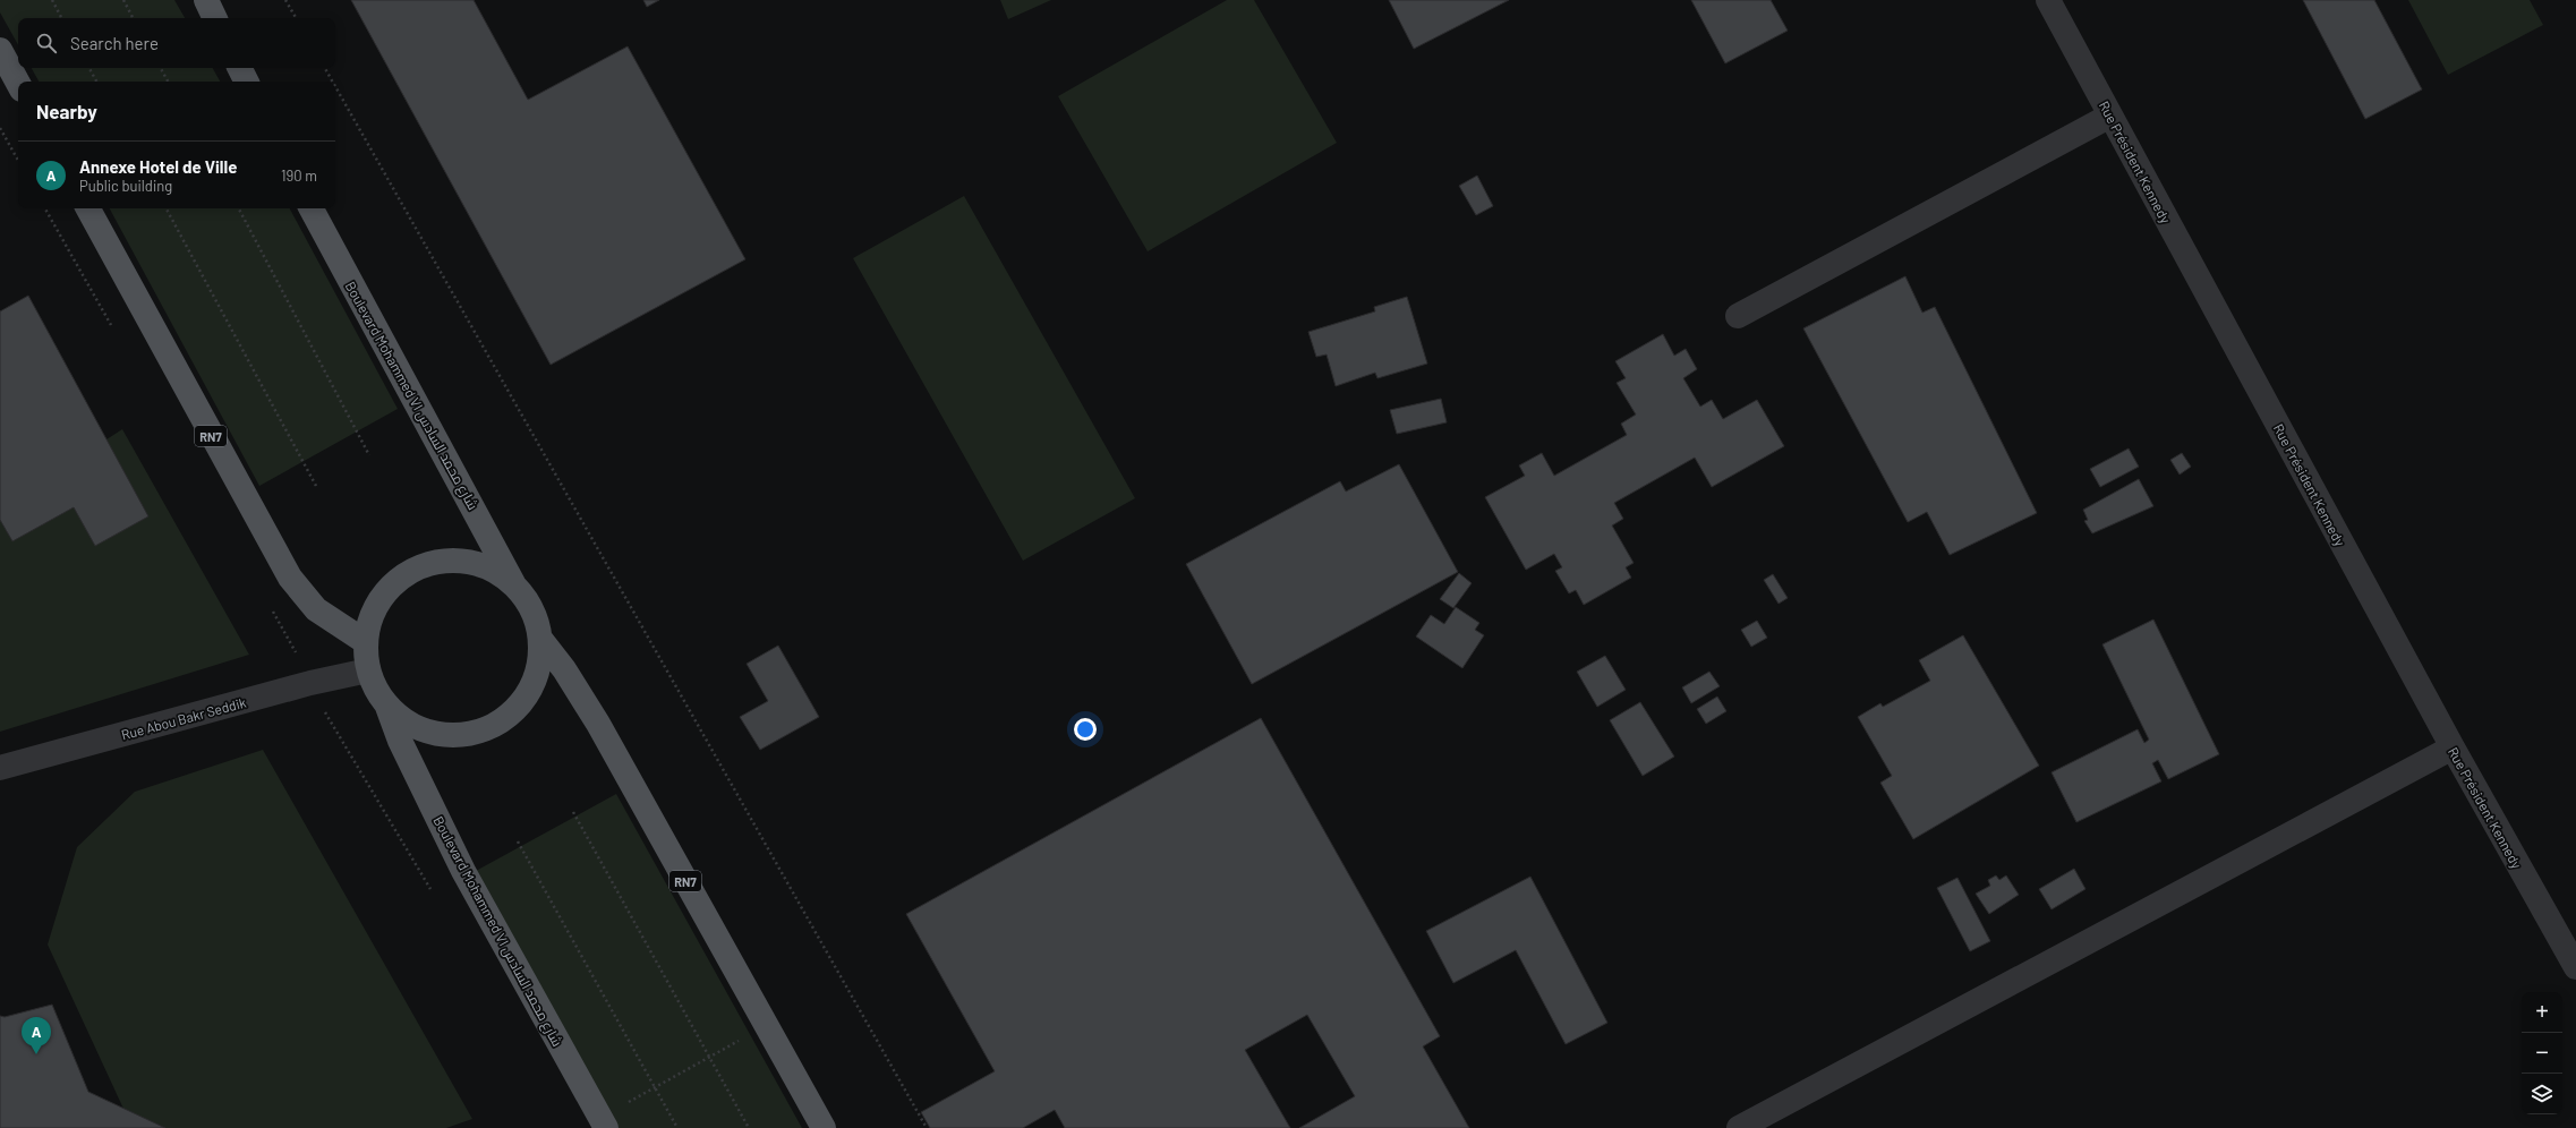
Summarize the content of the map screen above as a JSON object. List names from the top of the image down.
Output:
{
  "streets": {
    "main road": ["Boulevard Mohammed VI شارع محمد السادس", "RN7"],
    "street": ["Rue Président Kennedy", "Rue Abou Bakr Seddik"]
  },
  "crossings": [
    ["Boulevard Mohammed VI شارع محمد السادس", "RN7"],
    ["RN7", "Rue Abou Bakr Seddik"]
  ],
  "page": {
    "search": "Search here",
    "heading": "Nearby",
    "list": [
      {
        "mark": "A",
        "name": "Annexe Hotel de Ville",
        "note": "Public building",
        "value": "190 m"
      }
    ],
    "map_buttons": ["+", "−"],
    "pins": "A"
  }
}
